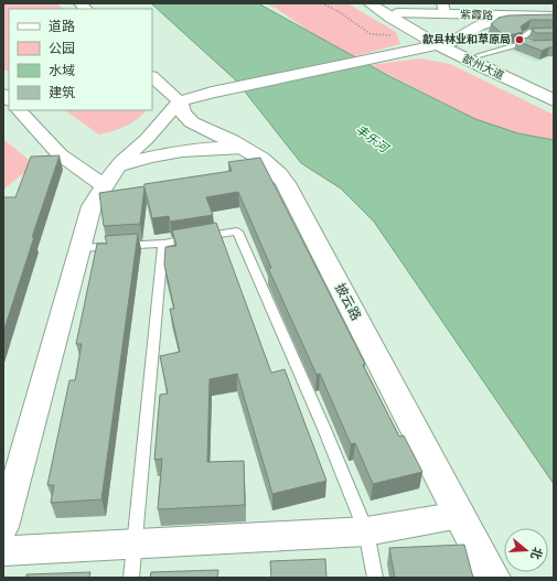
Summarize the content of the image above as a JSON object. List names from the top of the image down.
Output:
{
  "streets": {
    "main road": ["紫霞路", "歙州大道", "披云路"]
  },
  "crossings": [
    ["紫霞路", "歙州大道"]
  ],
  "water": ["丰乐河"],
  "places": ["歙县林业和草原局"],
  "legend": [
    "道路",
    "公园",
    "水域",
    "建筑"
  ],
  "north": "right"
}
